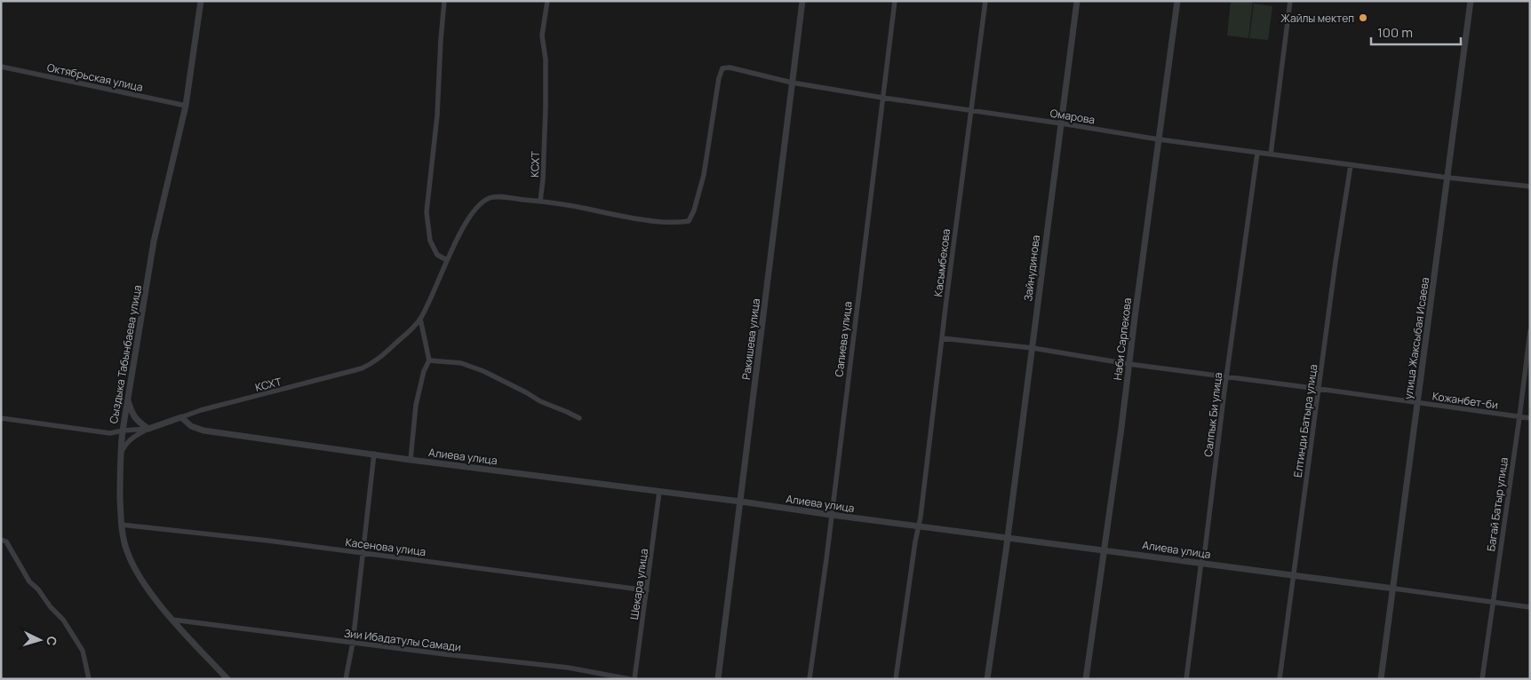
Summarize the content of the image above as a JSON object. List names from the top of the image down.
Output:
{
  "streets": {
    "street": [
      "Октябрьская улица",
      "Омарова",
      "КСХТ",
      "Касымбекова",
      "Зайнудинова",
      "улица Жаксыбая Исаева",
      "Ракишева улица",
      "Сапиева улица",
      "Наби Сарпекова",
      "Сыздыка Табынбаева улица",
      "Кожанбет-би",
      "Салпык Би улица",
      "Елтинди Батыра улица",
      "Алиева улица",
      "Багай Батыр улица",
      "Касенова улица",
      "Шекара улица",
      "Зии Ибадатулы Самади"
    ]
  },
  "crossings": [
    ["Октябрьская улица", "Сыздыка Табынбаева улица"],
    ["Омарова", "КСХТ"],
    ["Омарова", "Касымбекова"],
    ["Омарова", "Зайнудинова"],
    ["Омарова", "улица Жаксыбая Исаева"],
    ["Омарова", "Ракишева улица"],
    ["Омарова", "Сапиева улица"],
    ["Омарова", "Наби Сарпекова"],
    ["Омарова", "Салпык Би улица"],
    ["Омарова", "Елтинди Батыра улица"],
    ["КСХТ", "Алиева улица"],
    ["Касымбекова", "Кожанбет-би"],
    ["Касымбекова", "Алиева улица"],
    ["Зайнудинова", "Кожанбет-би"],
    ["Зайнудинова", "Алиева улица"],
    ["улица Жаксыбая Исаева", "Кожанбет-би"],
    ["улица Жаксыбая Исаева", "Алиева улица"],
    ["Ракишева улица", "Алиева улица"],
    ["Сапиева улица", "Алиева улица"],
    ["Наби Сарпекова", "Кожанбет-би"],
    ["Наби Сарпекова", "Алиева улица"],
    ["Сыздыка Табынбаева улица", "Касенова улица"],
    ["Сыздыка Табынбаева улица", "Зии Ибадатулы Самади"],
    ["Кожанбет-би", "Салпык Би улица"],
    ["Кожанбет-би", "Елтинди Батыра улица"],
    ["Кожанбет-би", "Багай Батыр улица"],
    ["Салпык Би улица", "Алиева улица"],
    ["Елтинди Батыра улица", "Алиева улица"],
    ["Алиева улица", "Багай Батыр улица"],
    ["Алиева улица", "Шекара улица"],
    ["Касенова улица", "Шекара улица"]
  ],
  "places": ["Жайлы мектеп"],
  "scale_bar": "100 m",
  "north": "right"
}
